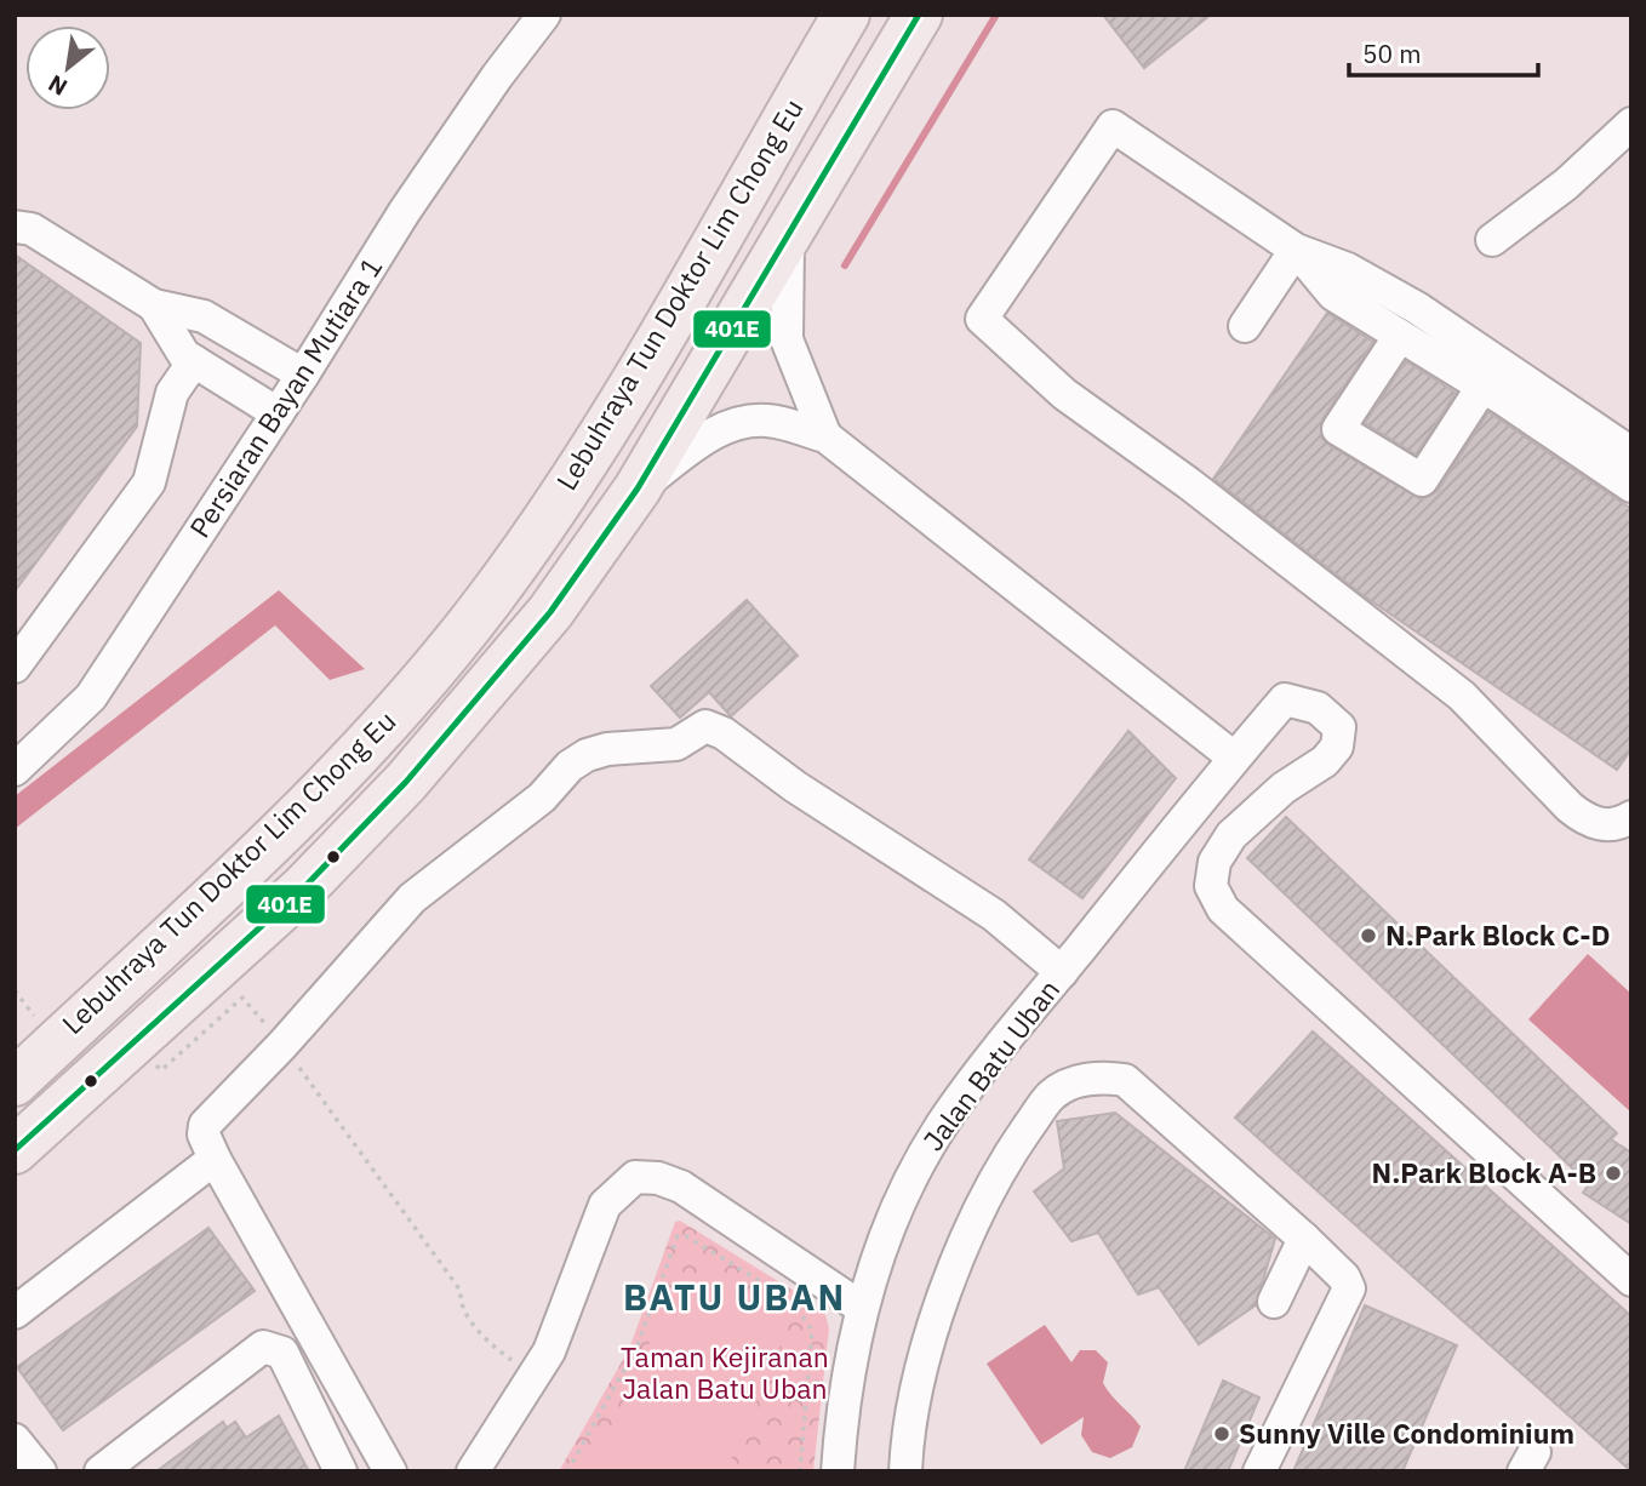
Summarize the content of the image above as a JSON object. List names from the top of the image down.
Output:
{
  "streets": {
    "highway": ["Lebuhraya Tun Doktor Lim Chong Eu"],
    "street": ["Persiaran Bayan Mutiara 1", "Jalan Batu Uban"]
  },
  "districts": ["BATU UBAN"],
  "parks": ["Taman Kejiranan Jalan Batu Uban"],
  "places": ["N.Park Block C-D", "N.Park Block A-B", "Sunny Ville Condominium"],
  "lines": ["transit line 401E"],
  "scale_bar": "50 m",
  "north": "bottom left"
}
